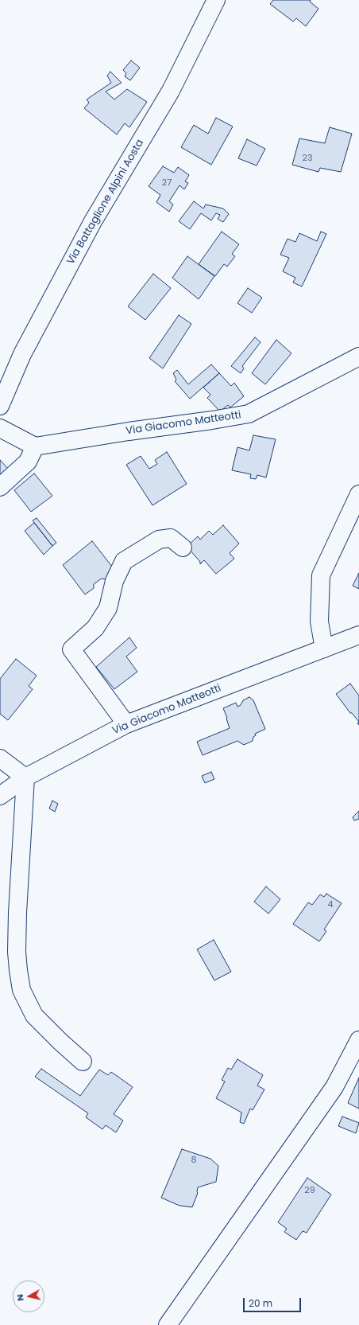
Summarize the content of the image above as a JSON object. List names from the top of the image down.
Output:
{
  "streets": {
    "street": ["Via Battaglione Alpini Aosta", "Via Giacomo Matteotti"]
  },
  "house_numbers": [
    "23",
    "27",
    "4",
    "8",
    "29"
  ],
  "scale_bar": "20 m",
  "north": "left"
}
